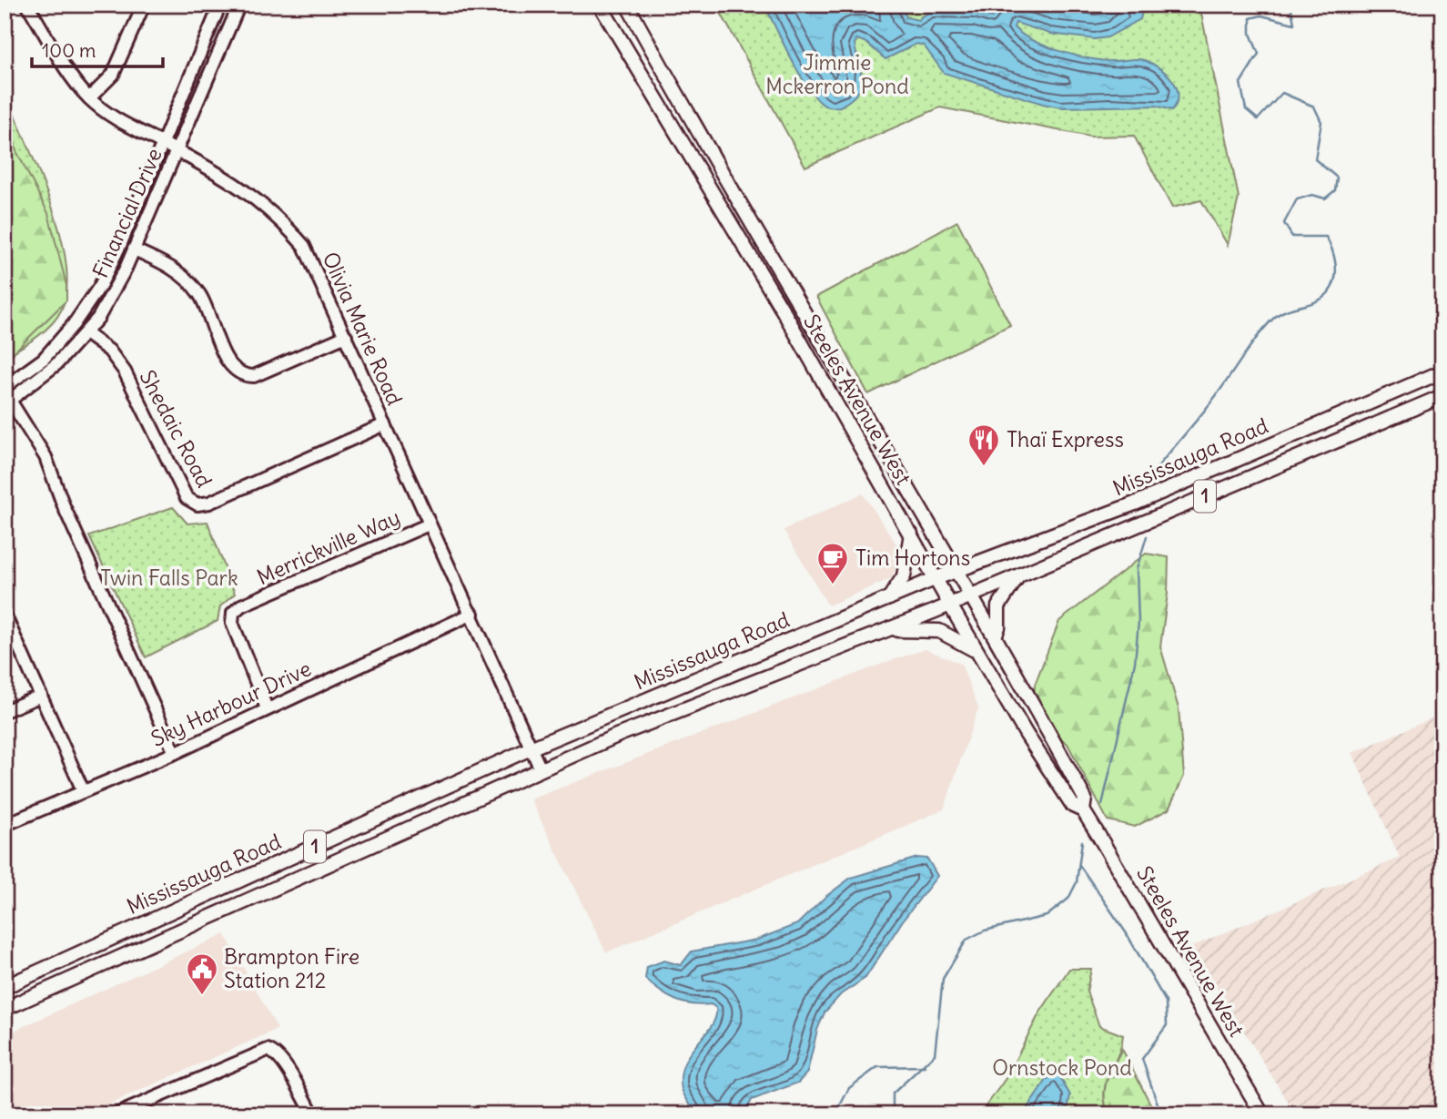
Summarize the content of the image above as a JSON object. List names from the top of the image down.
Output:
{
  "streets": {
    "main road": ["Steeles Avenue West", "Mississauga Road", "1"],
    "street": [
      "Financial Drive",
      "Olivia Marie Road",
      "Shedaic Road",
      "Merrickville Way",
      "Sky Harbour Drive"
    ]
  },
  "crossings": [
    ["Financial Drive", "Olivia Marie Road"],
    ["Financial Drive", "Shedaic Road"],
    ["Olivia Marie Road", "Shedaic Road"],
    ["Olivia Marie Road", "Mississauga Road"],
    ["Olivia Marie Road", "Merrickville Way"],
    ["Olivia Marie Road", "Sky Harbour Drive"],
    ["Steeles Avenue West", "Mississauga Road"],
    ["Merrickville Way", "Sky Harbour Drive"]
  ],
  "parks": ["Jimmie Mckerron Pond", "Twin Falls Park", "Ornstock Pond"],
  "places": {
    "restaurant": ["Thaï Express"],
    "cafe": ["Tim Hortons"],
    "public building": ["Brampton Fire Station 212"]
  },
  "scale_bar": "100 m"
}
